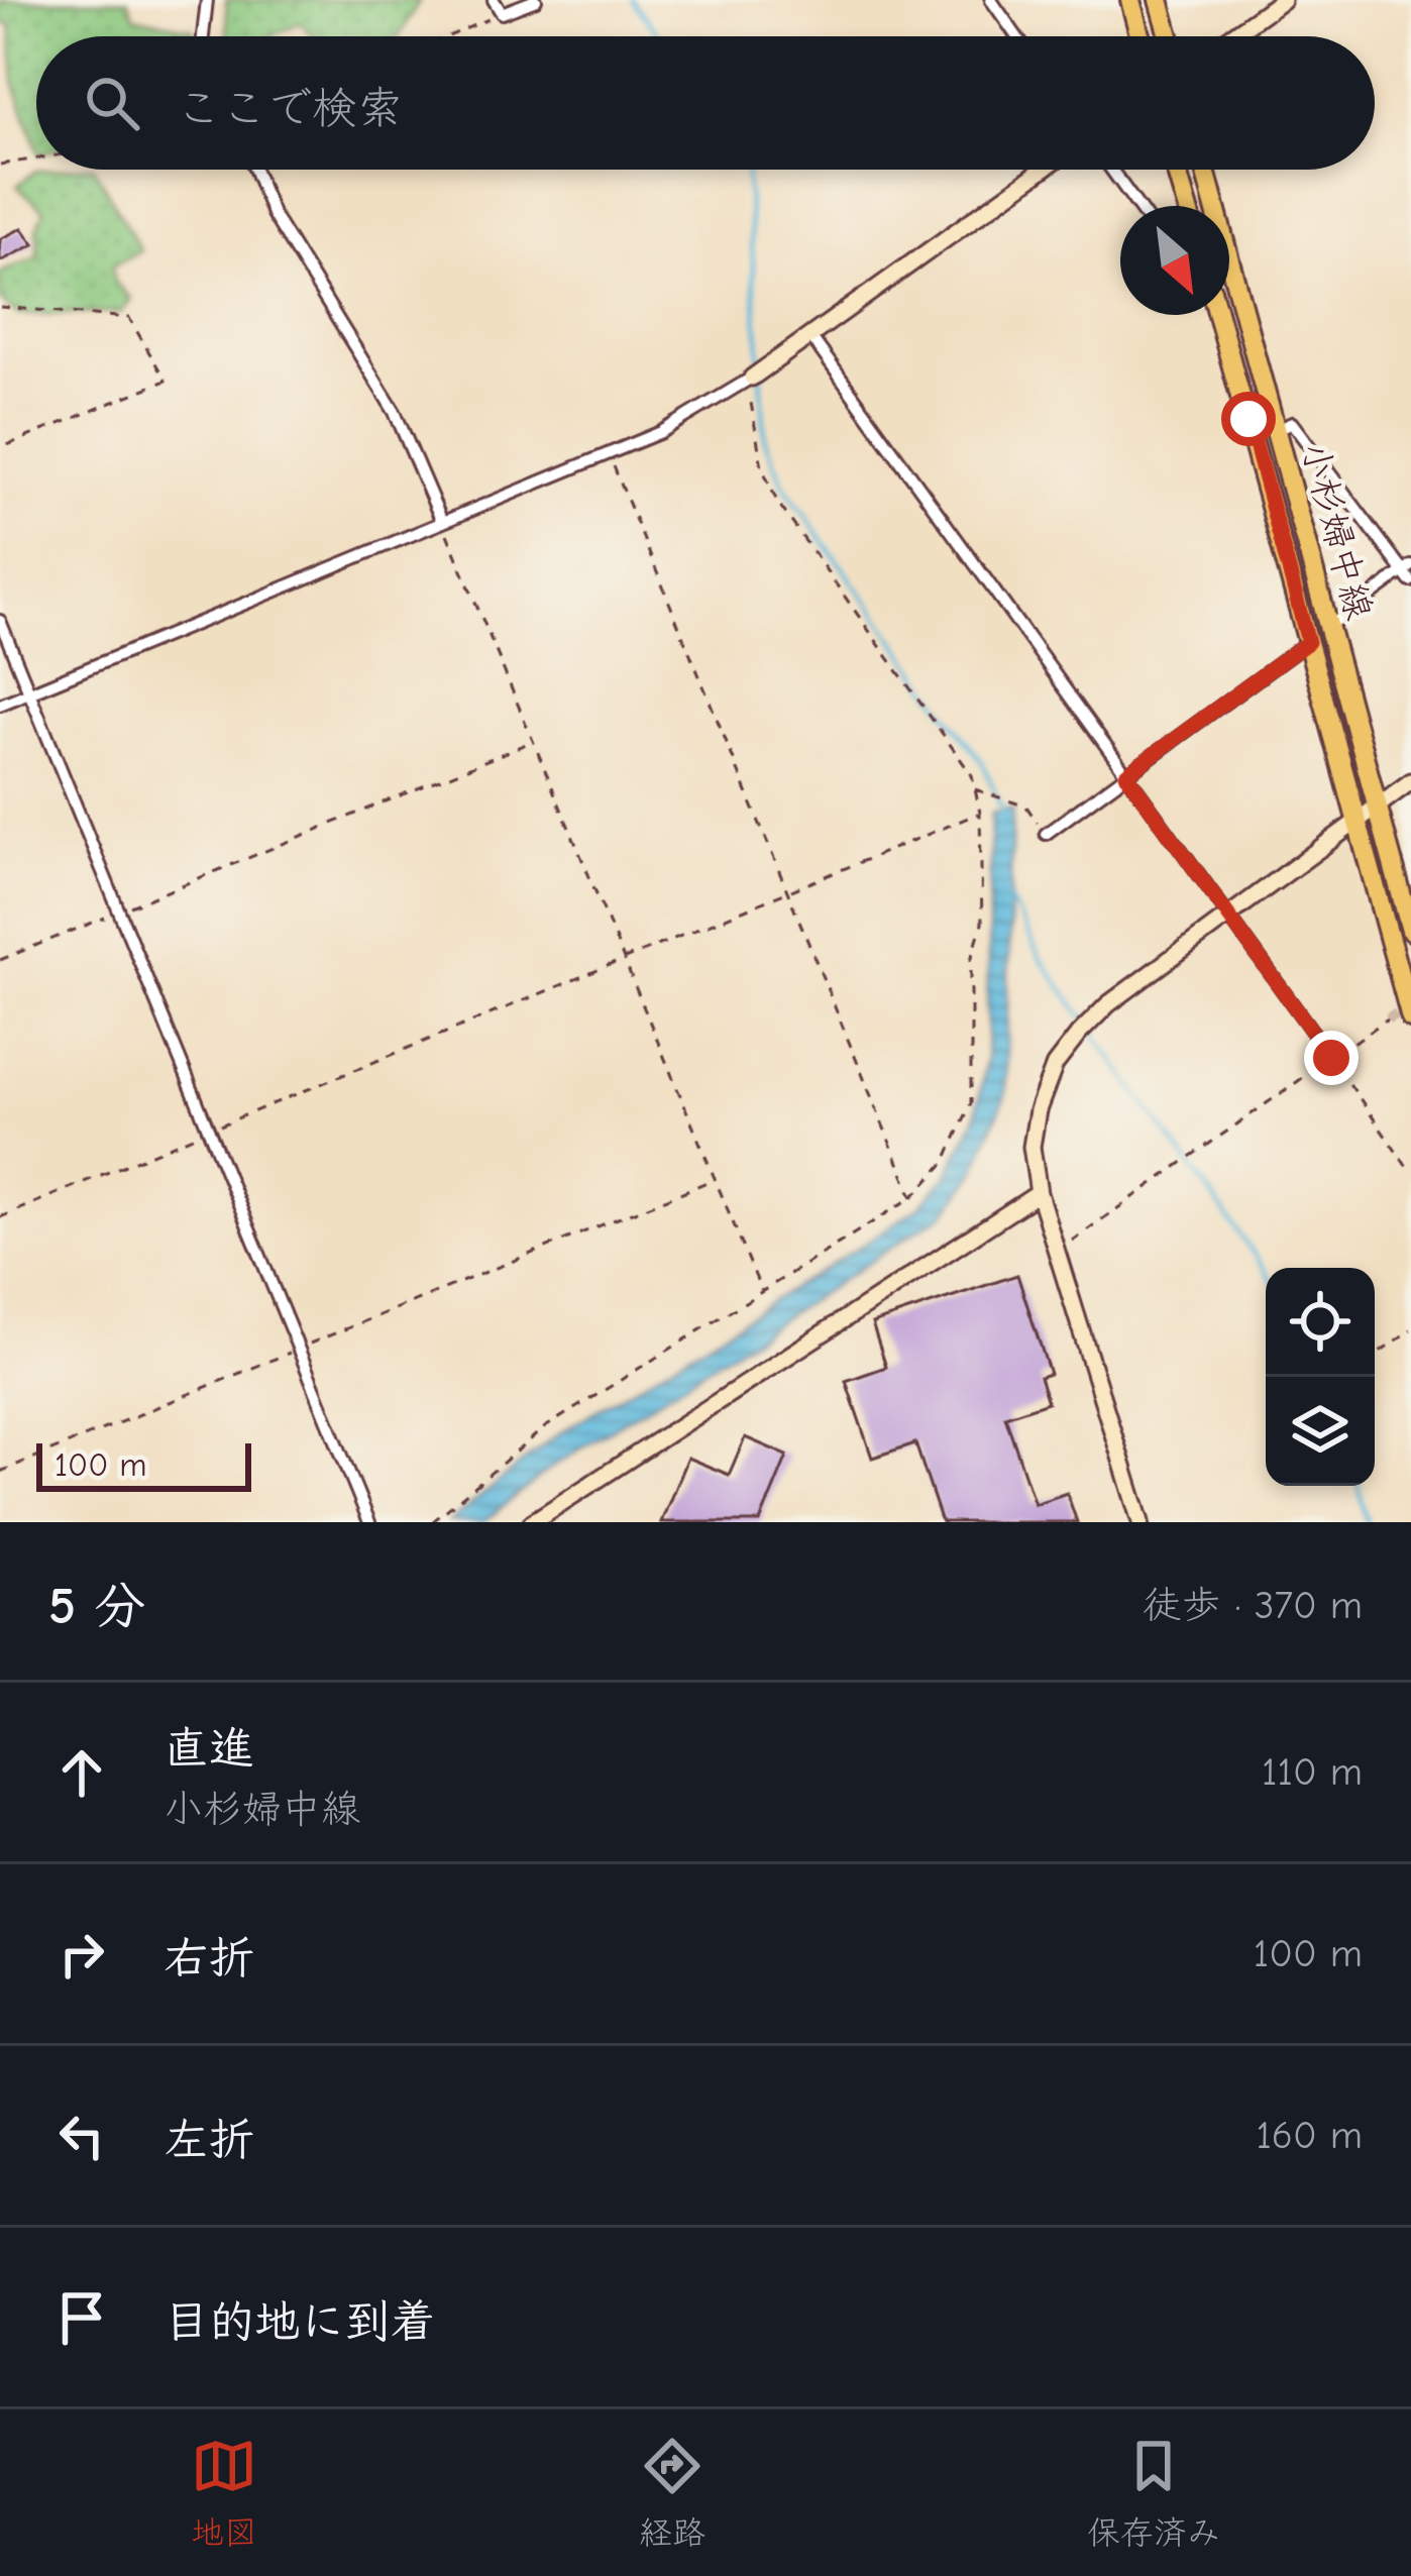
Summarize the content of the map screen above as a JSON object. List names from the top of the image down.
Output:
{
  "streets": {
    "main road": ["小杉婦中線"]
  },
  "scale_bar": "100 m",
  "north": "bottom right",
  "page": {
    "search": "ここで検索",
    "scale": "100 m",
    "heading": ["5 分", "徒歩 · 370 m"],
    "list": [
      ["直進", "小杉婦中線", "110 m"],
      ["右折", "100 m"],
      ["左折", "160 m"],
      "目的地に到着"
    ],
    "nav": ["地図", "経路", "保存済み"]
  }
}
